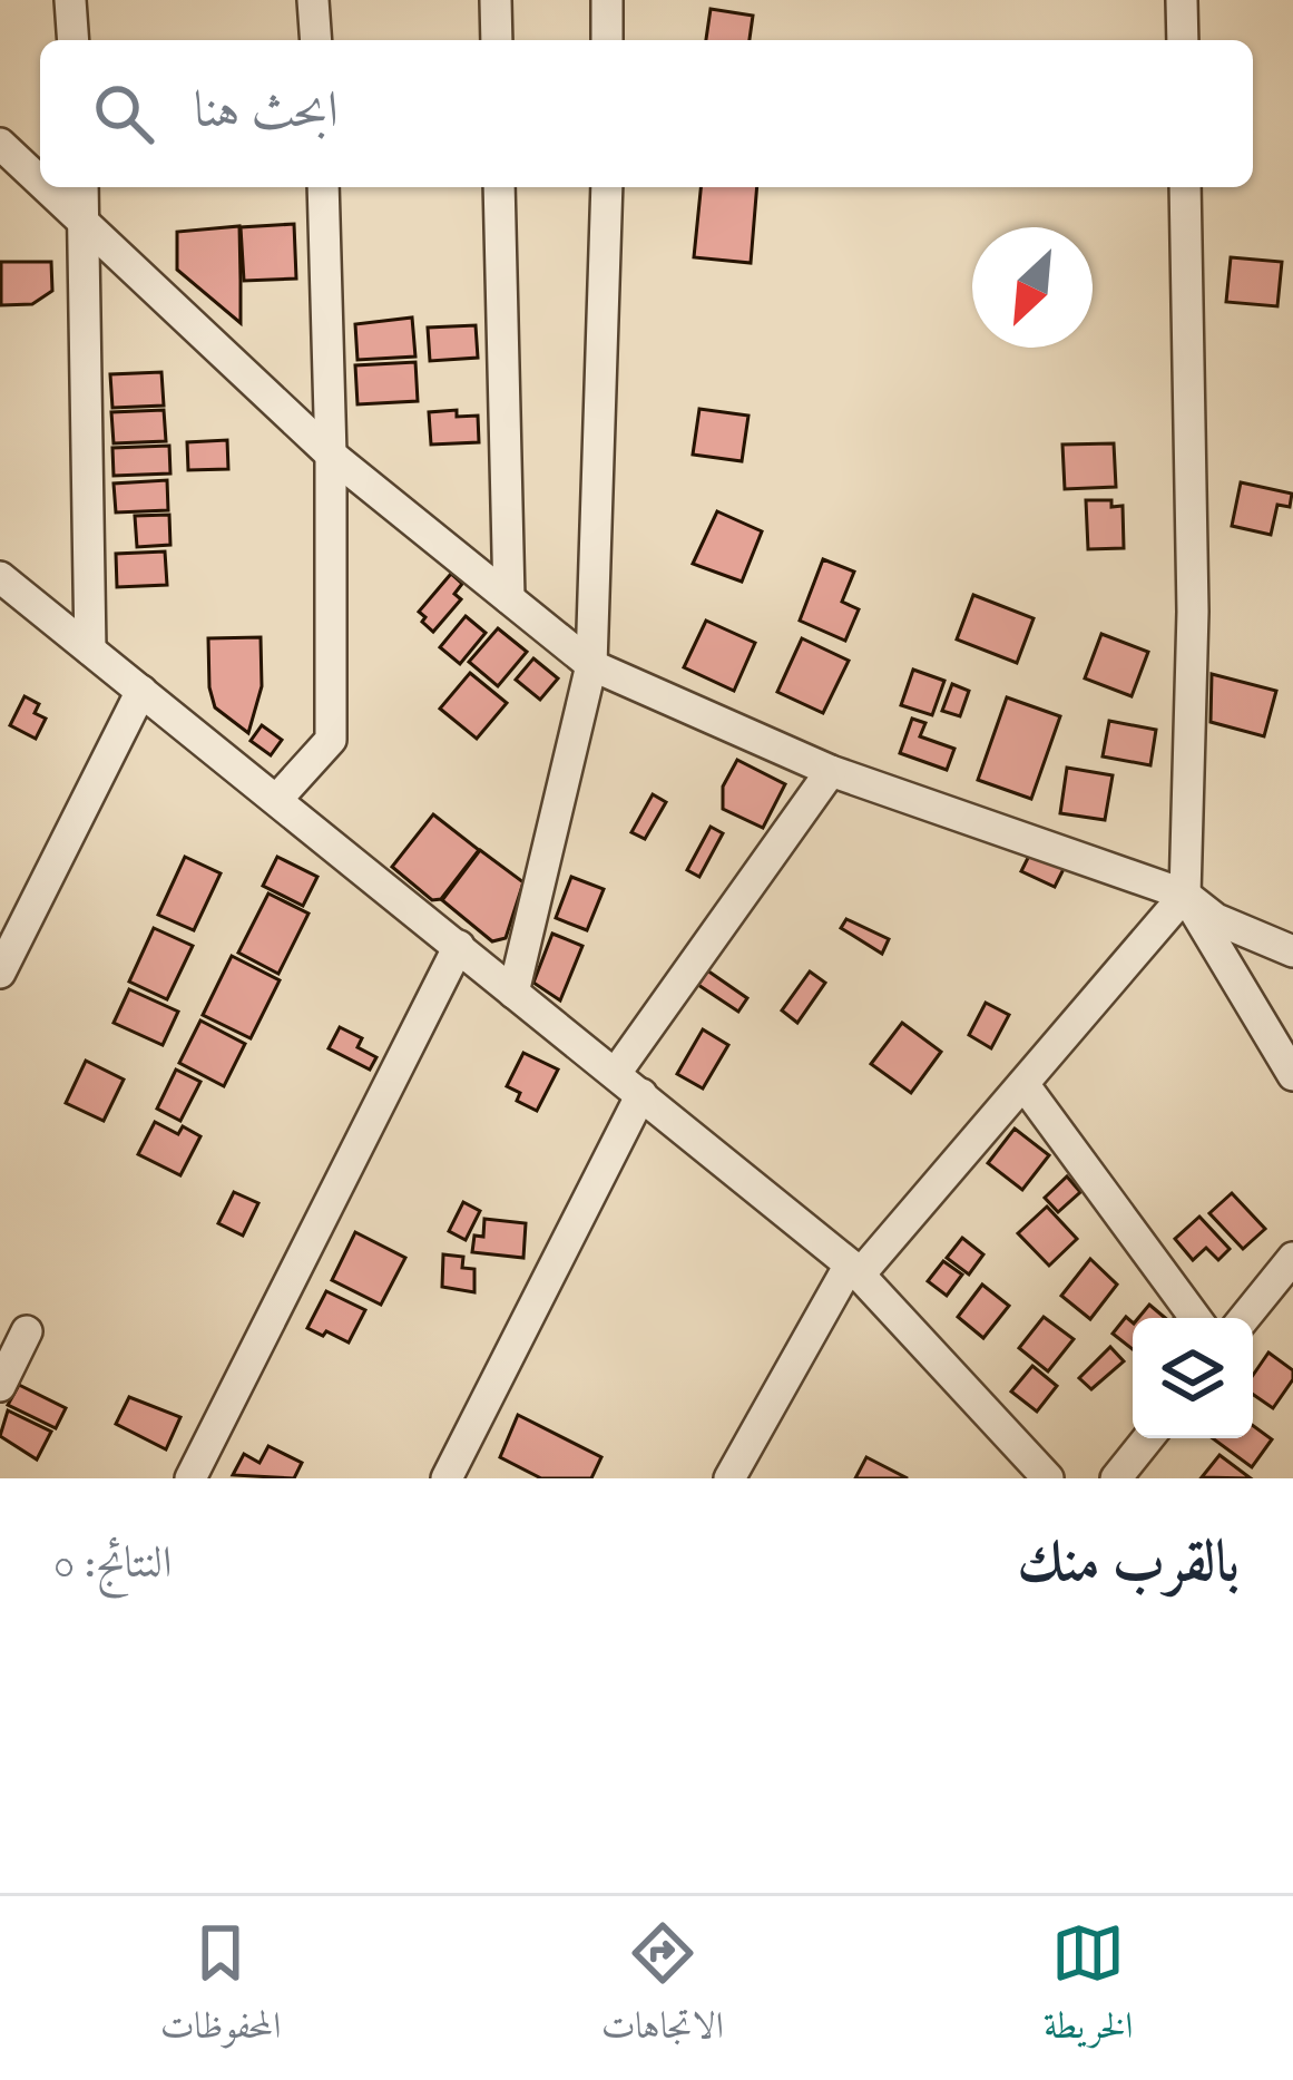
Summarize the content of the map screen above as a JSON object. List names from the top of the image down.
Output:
{
  "north": "bottom left",
  "page": {
    "search": "ابحث هنا",
    "heading": ["بالقرب منك", "النتائج: 0"],
    "nav": ["الخريطة", "الاتجاهات", "المحفوظات"]
  }
}
